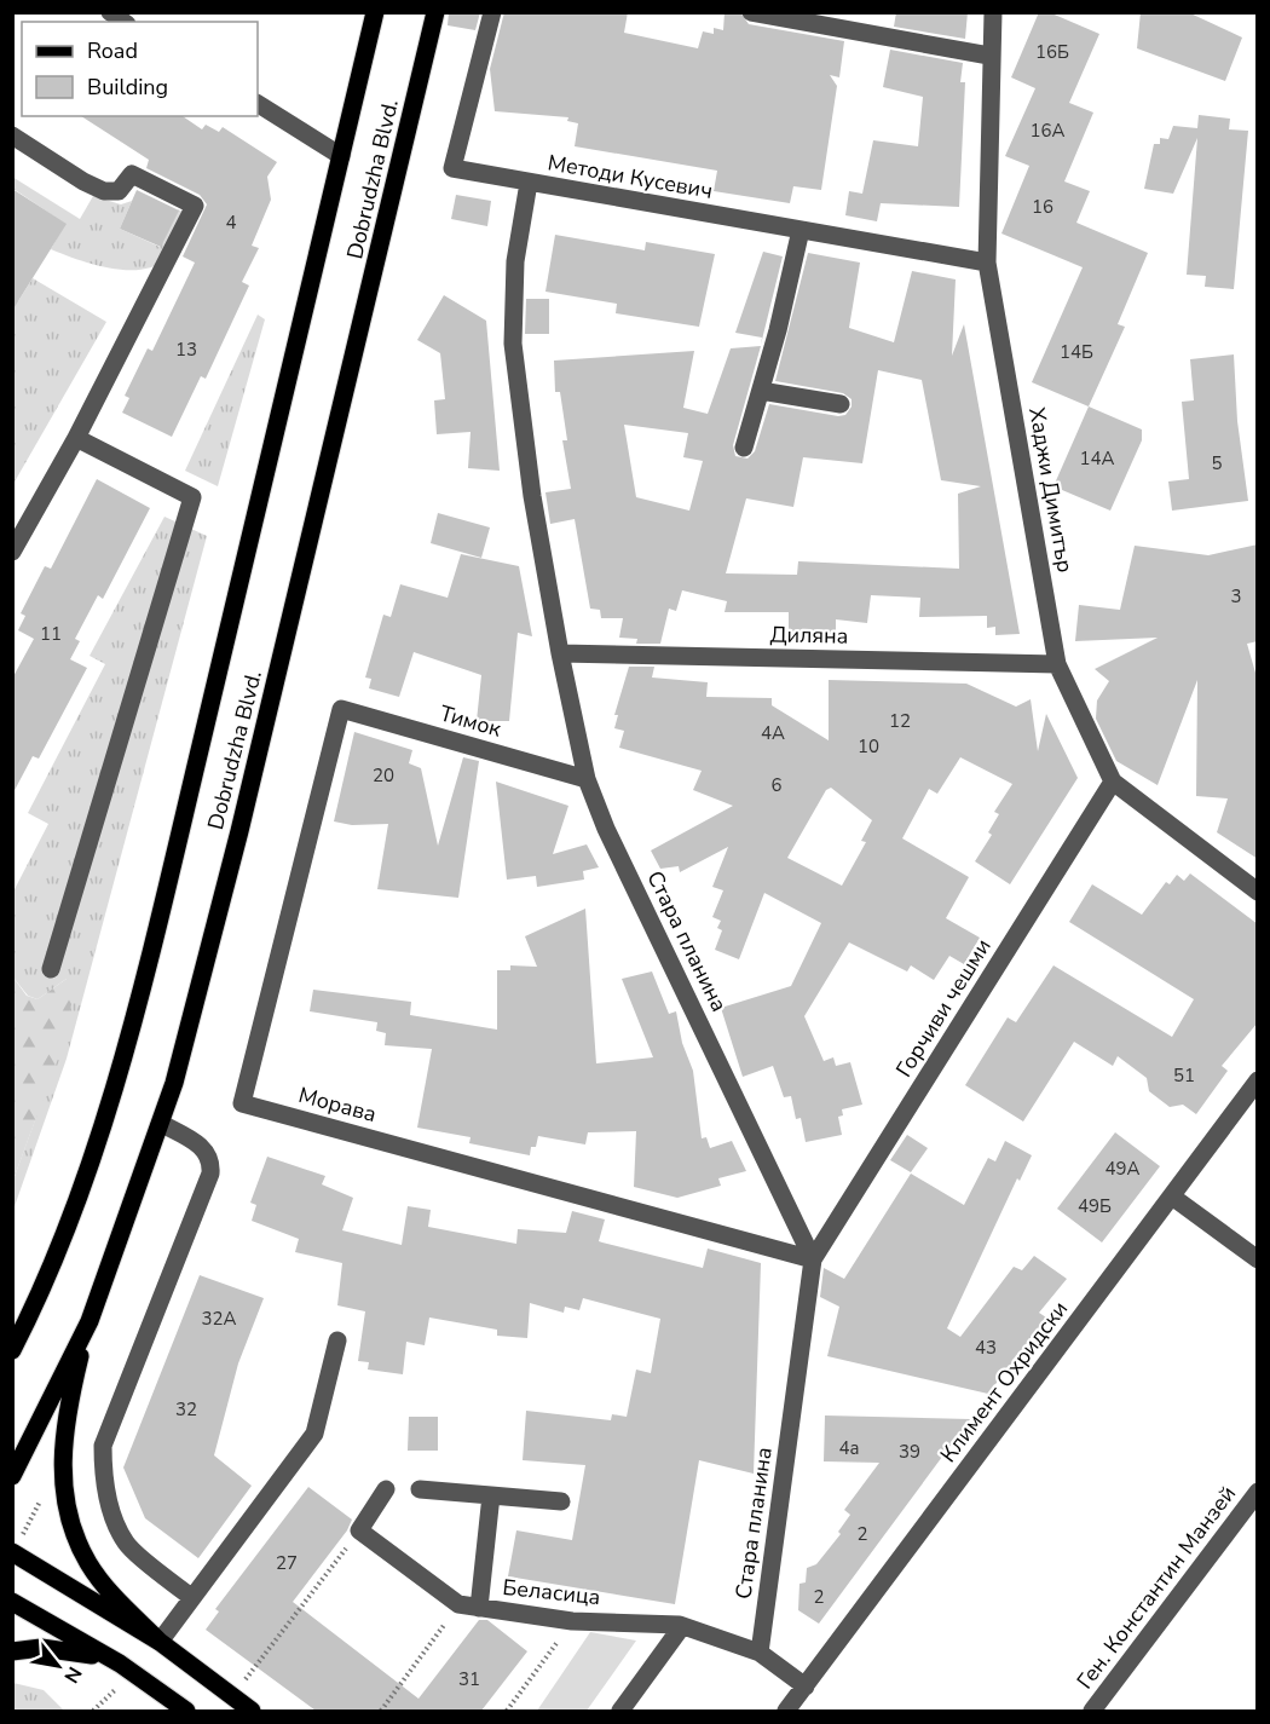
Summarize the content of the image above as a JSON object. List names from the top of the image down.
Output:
{
  "streets": {
    "main road": ["Dobrudzha Blvd."],
    "street": [
      "Методи Кусевич",
      "Хаджи Димитър",
      "Диляна",
      "Тимок",
      "Стара планина",
      "Горчиви чешми",
      "Морава",
      "Климент Охридски",
      "Ген. Константин Манзей",
      "Беласица"
    ]
  },
  "crossings": [
    ["Методи Кусевич", "Хаджи Димитър"],
    ["Методи Кусевич", "Стара планина"],
    ["Хаджи Димитър", "Диляна"],
    ["Хаджи Димитър", "Горчиви чешми"],
    ["Диляна", "Стара планина"],
    ["Тимок", "Стара планина"],
    ["Тимок", "Морава"],
    ["Стара планина", "Горчиви чешми"],
    ["Стара планина", "Морава"],
    ["Стара планина", "Беласица"],
    ["Горчиви чешми", "Морава"]
  ],
  "house_numbers": [
    "16Б",
    "16А",
    "16",
    "4",
    "13",
    "14Б",
    "14А",
    "5",
    "3",
    "11",
    "12",
    "4А",
    "10",
    "20",
    "6",
    "51",
    "49А",
    "49Б",
    "32А",
    "43",
    "32",
    "4a",
    "39",
    "2",
    "27",
    "2",
    "31"
  ],
  "legend": ["Road", "Building"],
  "north": "bottom right"
}
